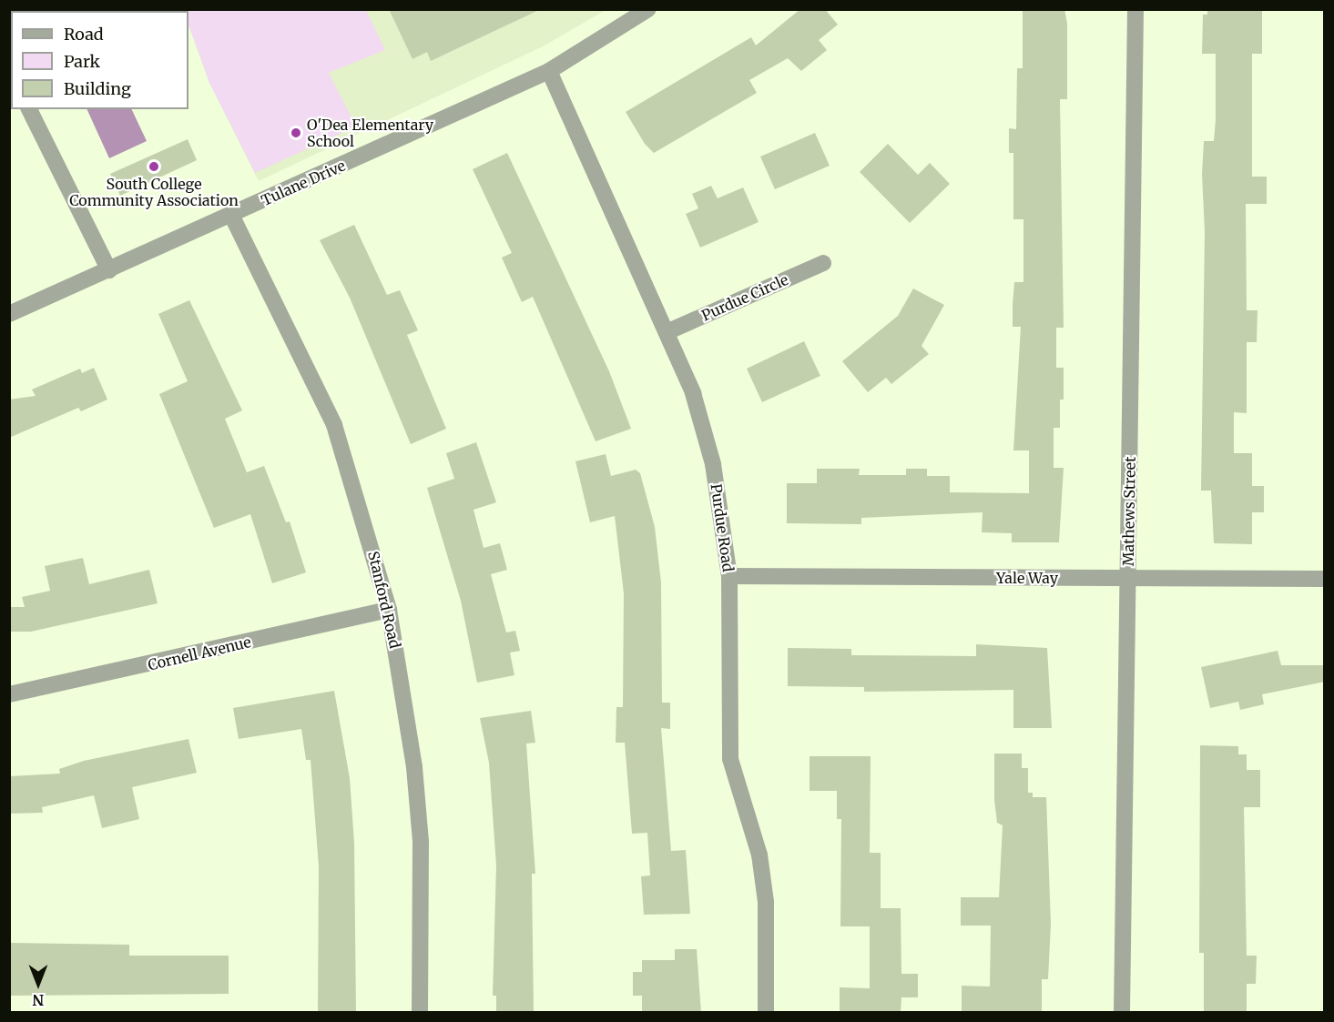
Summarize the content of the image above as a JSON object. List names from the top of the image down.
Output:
{
  "streets": {
    "street": [
      "Tulane Drive",
      "Purdue Circle",
      "Mathews Street",
      "Purdue Road",
      "Yale Way",
      "Stanford Road",
      "Cornell Avenue"
    ]
  },
  "crossings": [
    ["Tulane Drive", "Purdue Road"],
    ["Tulane Drive", "Stanford Road"],
    ["Purdue Circle", "Purdue Road"],
    ["Mathews Street", "Yale Way"],
    ["Purdue Road", "Yale Way"],
    ["Stanford Road", "Cornell Avenue"]
  ],
  "places": ["O'Dea Elementary School", "South College Community Association"],
  "legend": ["Road", "Park", "Building"],
  "north": "bottom"
}
